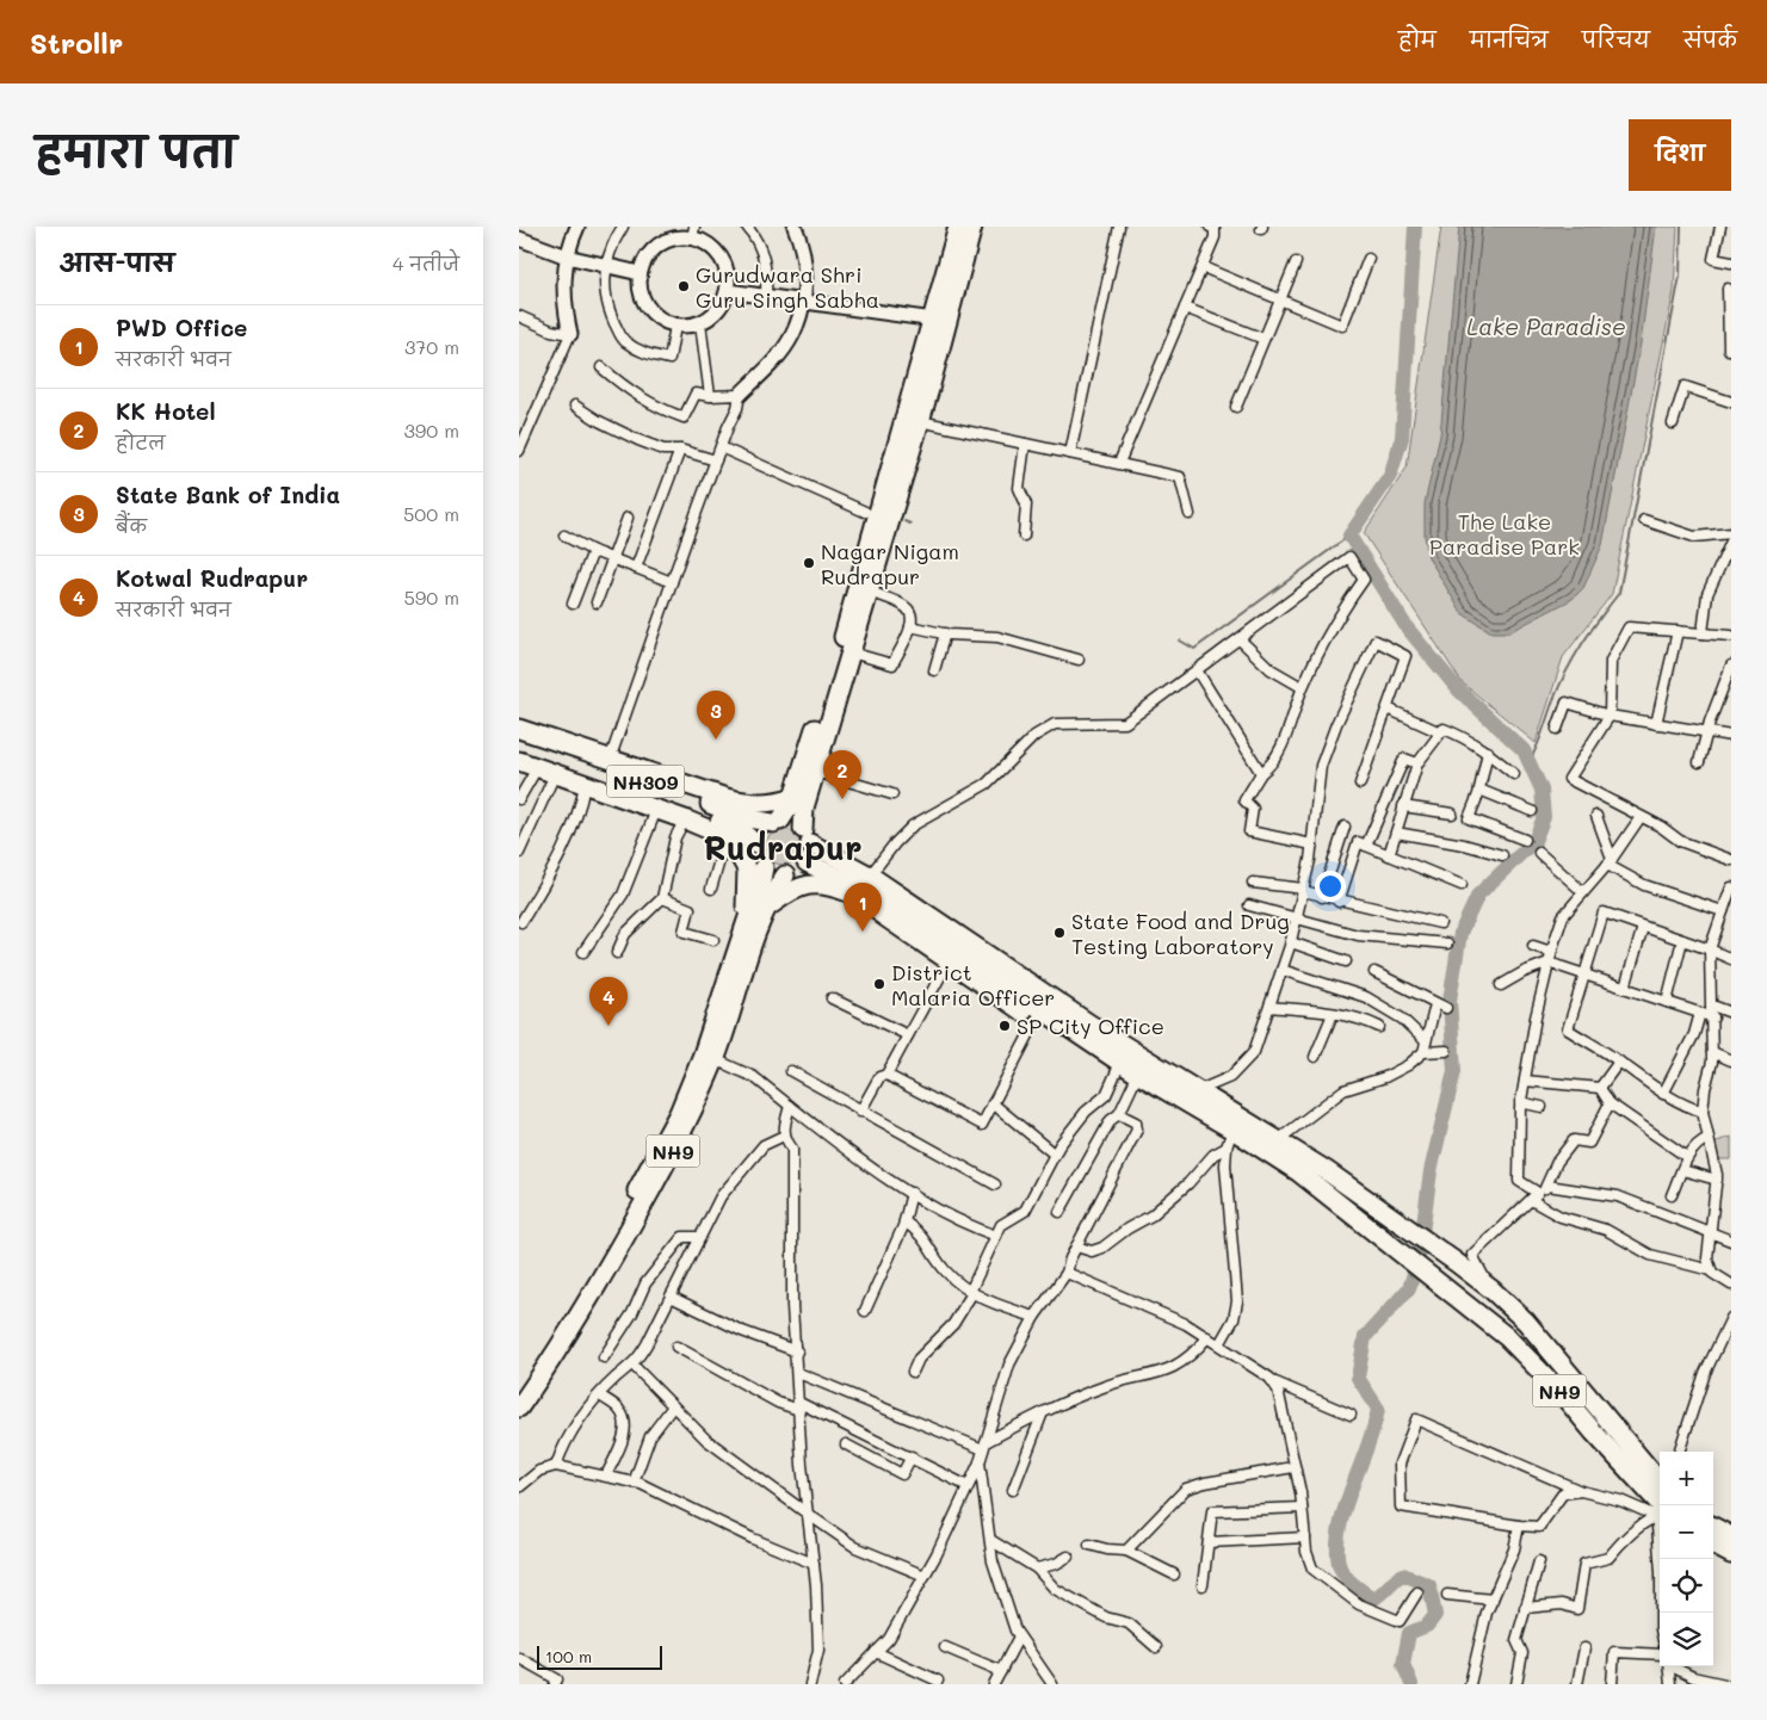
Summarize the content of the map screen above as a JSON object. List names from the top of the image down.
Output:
{
  "streets": {
    "highway": ["NH309", "NH9"]
  },
  "crossings": [
    ["NH309", "NH9"]
  ],
  "districts": ["Rudrapur"],
  "water": ["Lake Paradise"],
  "parks": ["The Lake Paradise Park"],
  "places": [
    "Gurudwara Shri Guru Singh Sabha",
    "Nagar Nigam Rudrapur",
    "State Food and Drug Testing Laboratory",
    "District Malaria Officer",
    "SP City Office"
  ],
  "scale_bar": "100 m",
  "page": {
    "header": "Strollr",
    "nav": [
      "होम",
      "मानचित्र",
      "परिचय",
      "संपर्क"
    ],
    "title": "हमारा पता",
    "buttons": "दिशा",
    "heading": ["आस-पास", "4 नतीजे"],
    "list": [
      {
        "mark": "1",
        "name": "PWD Office",
        "note": "सरकारी भवन",
        "value": "370 m"
      },
      {
        "mark": "2",
        "name": "KK Hotel",
        "note": "होटल",
        "value": "390 m"
      },
      {
        "mark": "3",
        "name": "State Bank of India",
        "note": "बैंक",
        "value": "500 m"
      },
      {
        "mark": "4",
        "name": "Kotwal Rudrapur",
        "note": "सरकारी भवन",
        "value": "590 m"
      }
    ],
    "pins": [
      "3",
      "2",
      "1",
      "4"
    ],
    "map_buttons": ["+", "−"],
    "scale": "100 m"
  }
}
